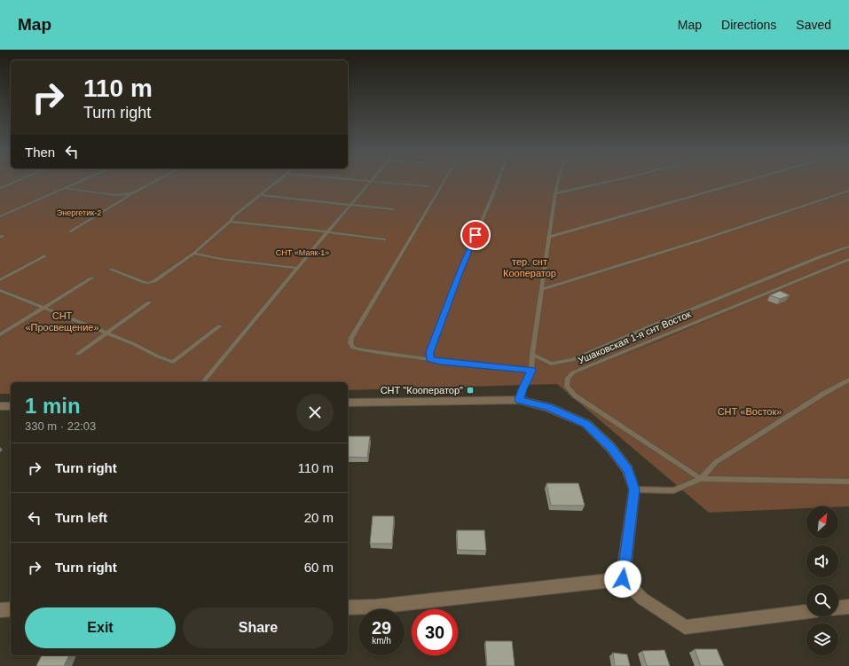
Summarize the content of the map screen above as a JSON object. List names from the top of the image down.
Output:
{
  "streets": {
    "lane": ["Ушаковская 1-я снт Восток"]
  },
  "parks": [
    "Энергетик-2",
    "СНТ «Маяк-1»",
    "тер. снт Кооператор",
    "СНТ «Просвещение»",
    "СНТ «Восток»"
  ],
  "places": {
    "transit": ["СНТ \"Кооператор\""]
  },
  "north": "top right",
  "page": {
    "header": "Map",
    "nav": ["Map", "Directions", "Saved"],
    "turn": ["110 m", "Turn right"],
    "then": "Then",
    "heading": ["1 min", "330 m · 22:03"],
    "list": [
      {
        "name": "Turn right",
        "value": "110 m"
      },
      {
        "name": "Turn left",
        "value": "20 m"
      },
      {
        "name": "Turn right",
        "value": "60 m"
      }
    ],
    "buttons": ["Exit", "Share"],
    "speed": "29 km/h",
    "limit": "30"
  }
}
